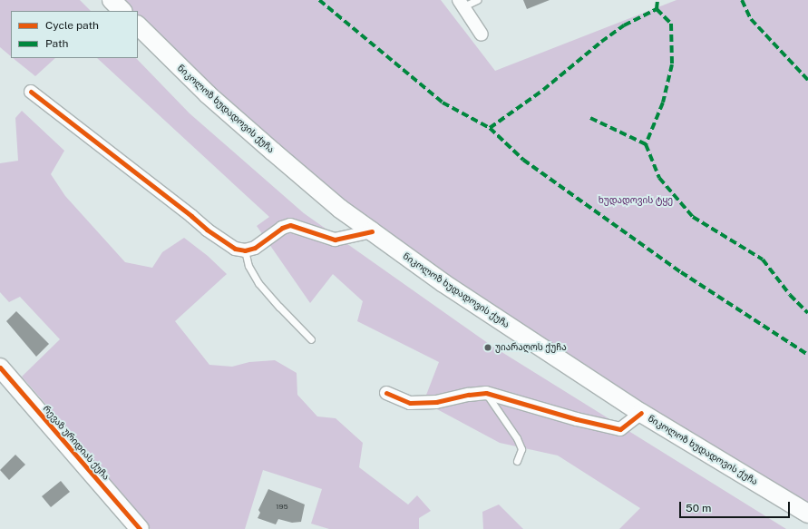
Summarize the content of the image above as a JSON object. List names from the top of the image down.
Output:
{
  "streets": {
    "main road": ["ნიკოლოზ ხუდადოვის ქუჩა", "რევაზ ურიდიას ქუჩა"]
  },
  "parks": ["ხუდადოვის ტყე"],
  "places": ["უიარაღოს ქუჩა"],
  "house_numbers": ["195"],
  "legend": ["Cycle path", "Path"],
  "scale_bar": "50 m"
}
